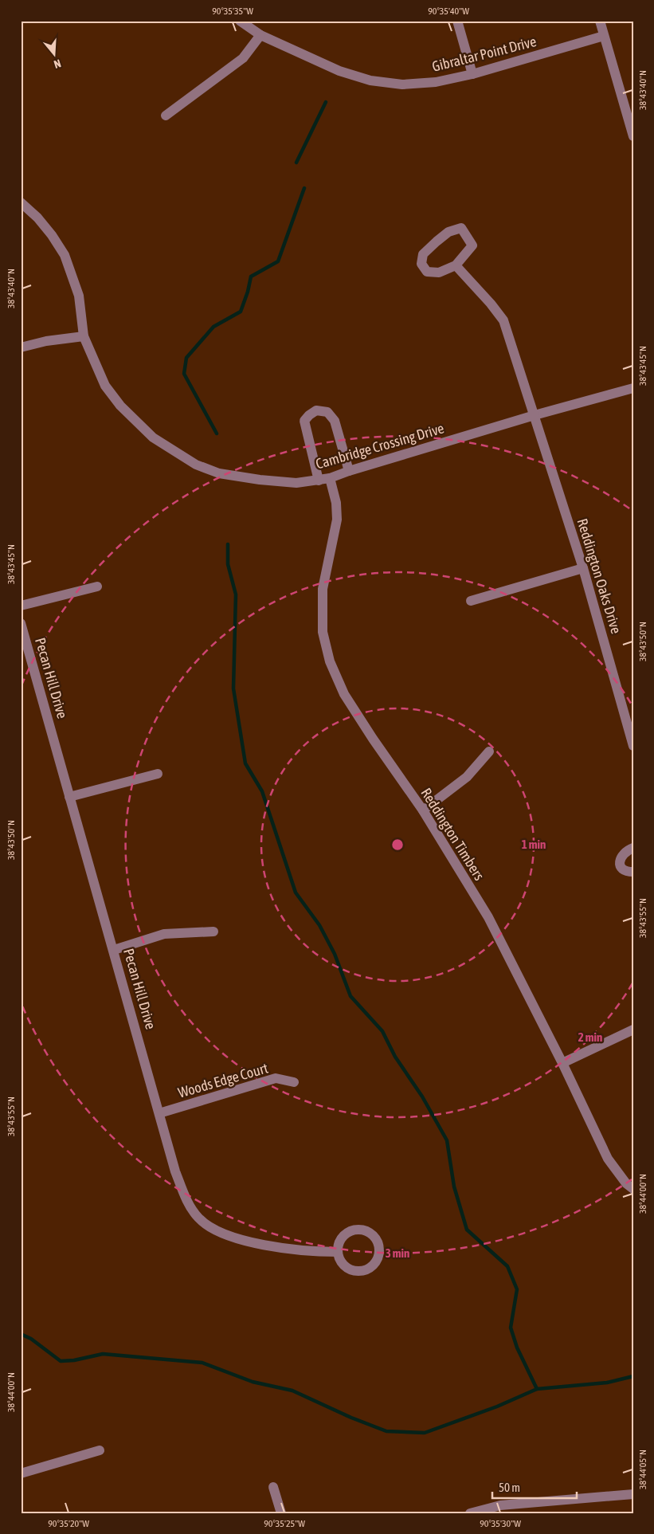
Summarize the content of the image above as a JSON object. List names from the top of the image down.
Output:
{
  "streets": {
    "street": [
      "Gibraltar Point Drive",
      "Cambridge Crossing Drive",
      "Reddington Oaks Drive",
      "Pecan Hill Drive",
      "Reddington Timbers",
      "Woods Edge Court"
    ]
  },
  "crossings": [
    ["Cambridge Crossing Drive", "Reddington Oaks Drive"],
    ["Cambridge Crossing Drive", "Reddington Timbers"],
    ["Pecan Hill Drive", "Woods Edge Court"]
  ],
  "scale_bar": "50 m",
  "north": "bottom",
  "coordinates": [
    "90°35'35\"W",
    "90°35'40\"W",
    "38°43'40\"N",
    "38°43'45\"N",
    "38°43'50\"N",
    "38°43'55\"N",
    "38°44'00\"N",
    "38°44'05\"N",
    "90°35'20\"W",
    "90°35'25\"W",
    "90°35'30\"W"
  ],
  "rings": ["1 min", "2 min", "3 min"]
}
